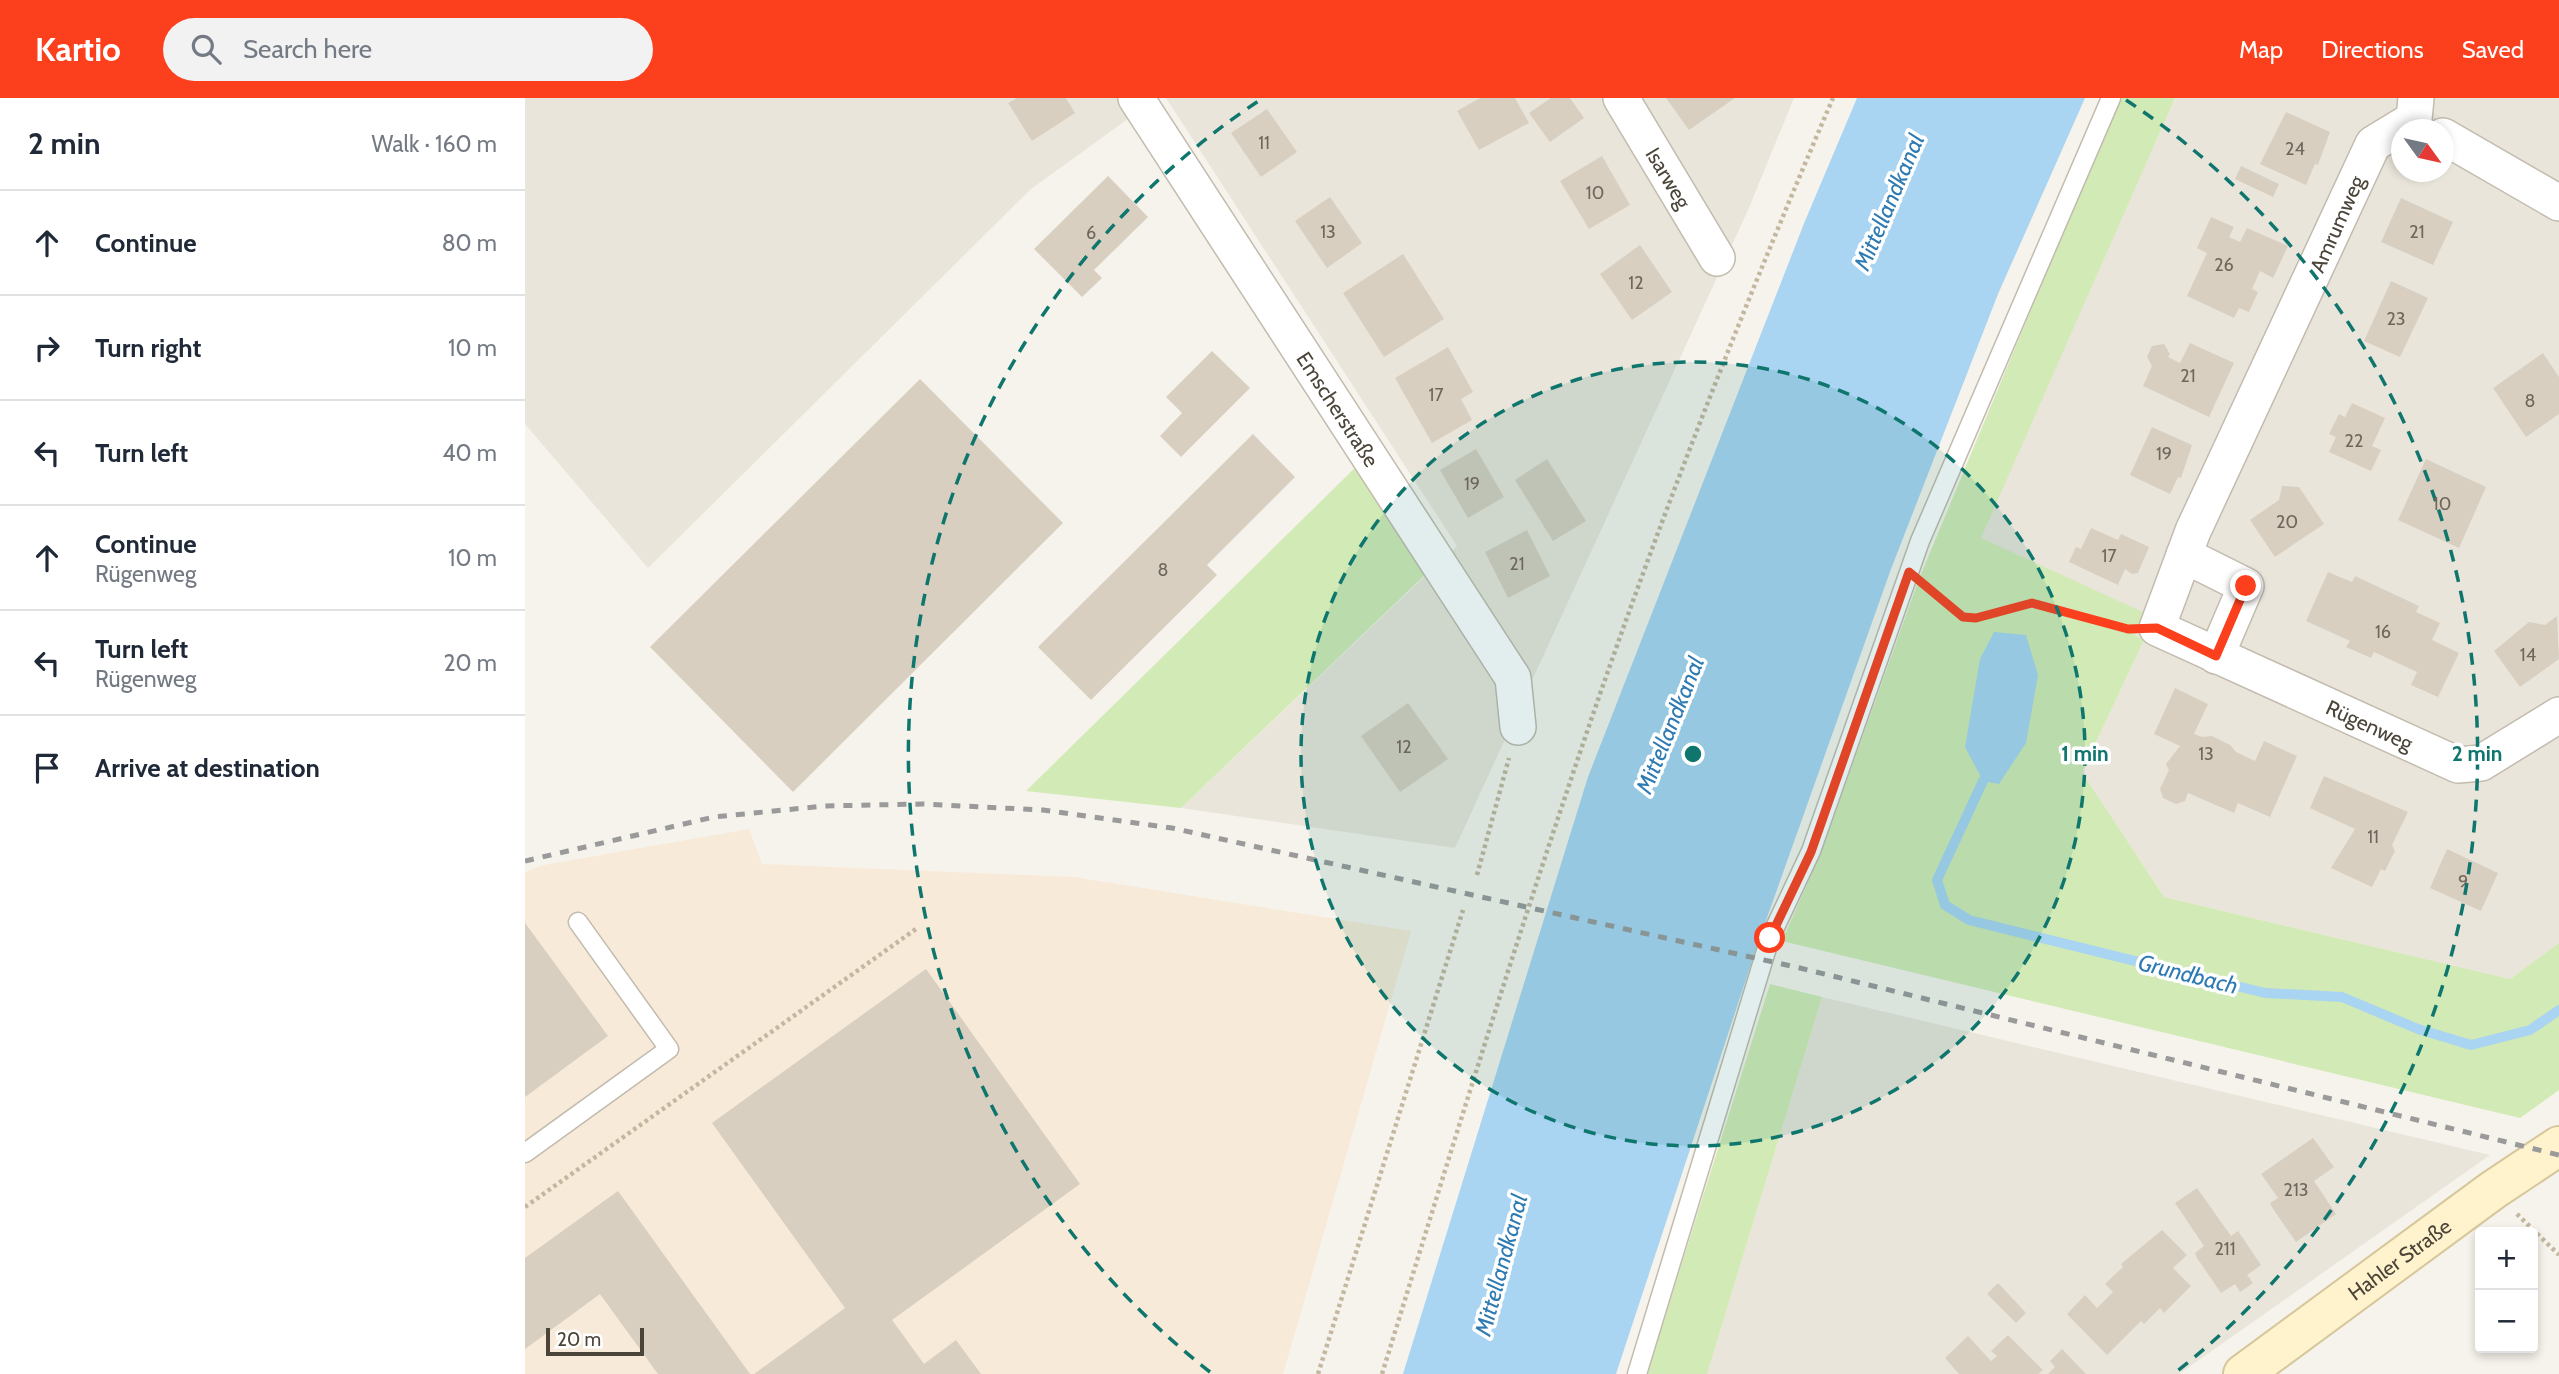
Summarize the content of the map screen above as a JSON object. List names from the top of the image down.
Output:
{
  "streets": {
    "street": [
      "Isarweg",
      "Amrumweg",
      "Emscherstraße",
      "Rügenweg",
      "Hahler Straße"
    ]
  },
  "water": ["Mittellandkanal", "Grundbach"],
  "house_numbers": [
    "11",
    "24",
    "10",
    "13",
    "21",
    "6",
    "26",
    "12",
    "23",
    "21",
    "17",
    "8",
    "22",
    "19",
    "19",
    "10",
    "20",
    "17",
    "21",
    "8",
    "16",
    "14",
    "12",
    "13",
    "11",
    "9",
    "213",
    "211"
  ],
  "scale_bar": "20 m",
  "north": "bottom right",
  "page": {
    "header": "Kartio",
    "search": "Search here",
    "nav": ["Map", "Directions", "Saved"],
    "heading": ["2 min", "Walk · 160 m"],
    "list": [
      ["Continue", "80 m"],
      ["Turn right", "10 m"],
      ["Turn left", "40 m"],
      ["Continue", "Rügenweg", "10 m"],
      ["Turn left", "Rügenweg", "20 m"],
      "Arrive at destination"
    ],
    "map_buttons": ["+", "−"],
    "scale": "20 m"
  },
  "rings": ["1 min", "2 min"]
}
